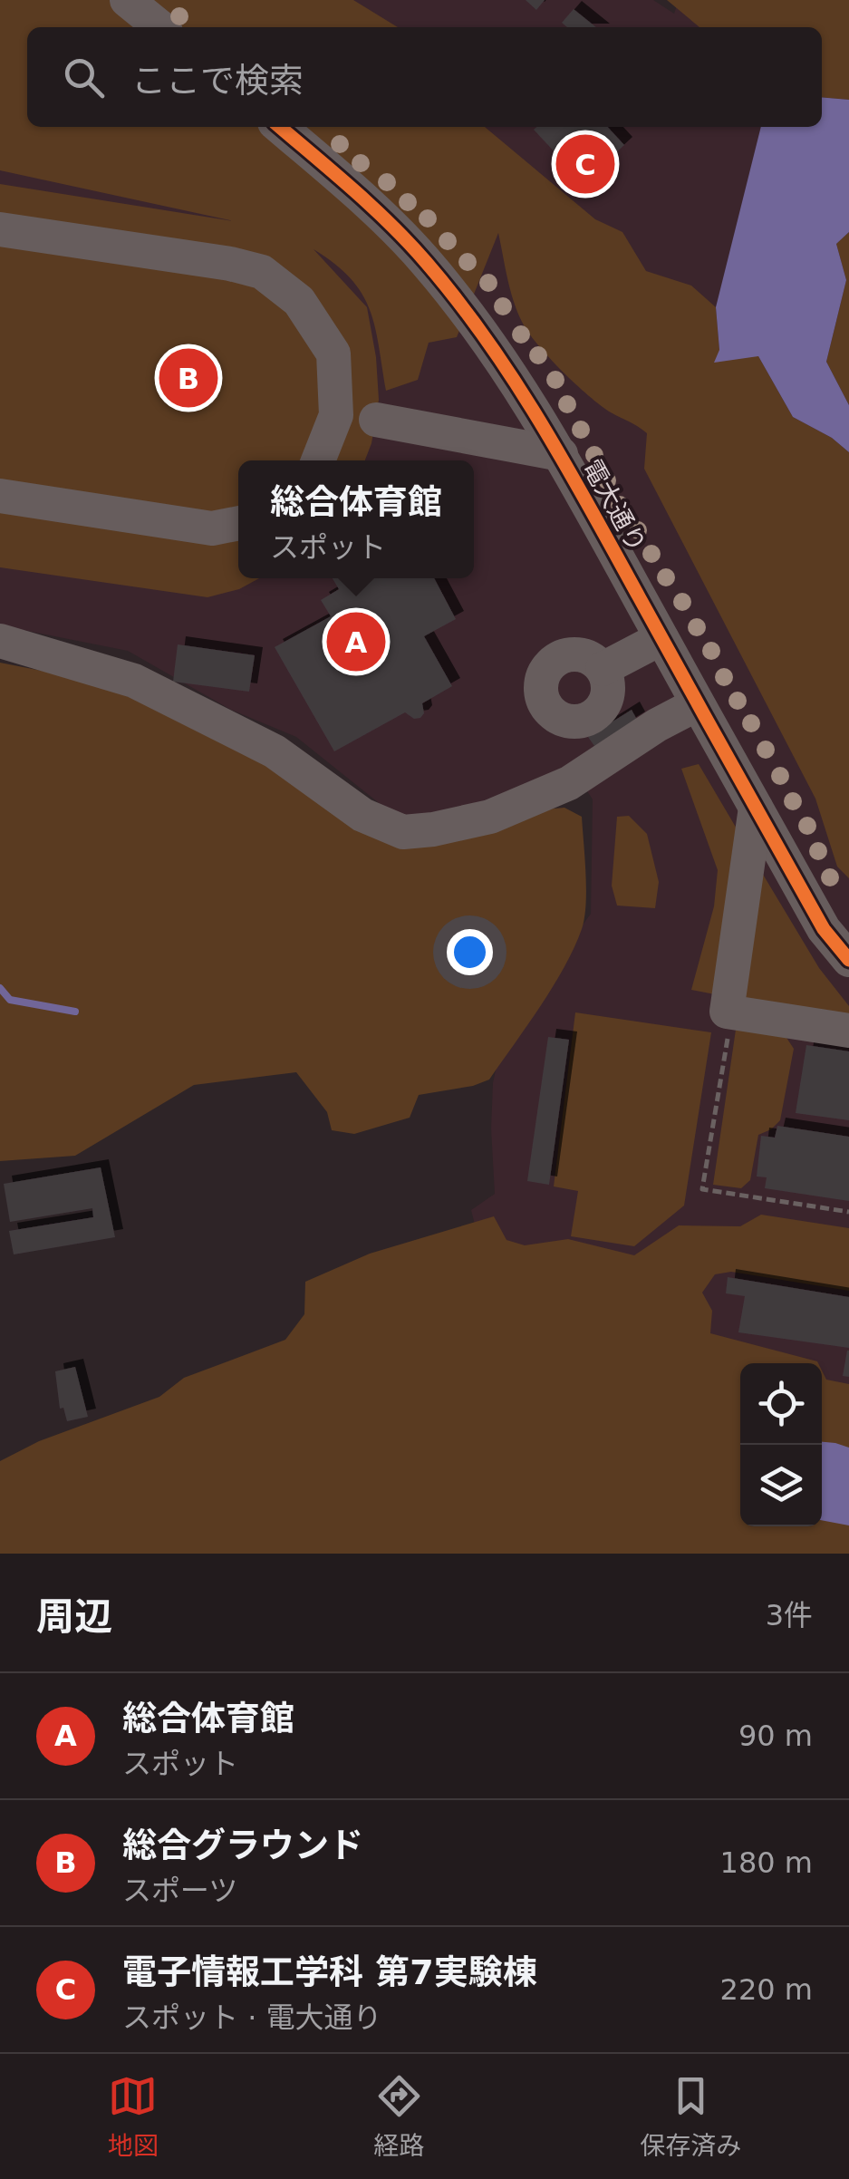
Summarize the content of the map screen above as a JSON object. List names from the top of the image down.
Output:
{
  "streets": {
    "street": ["電大通り"]
  },
  "page": {
    "search": "ここで検索",
    "pins": ["C", "B", "A"],
    "popup": ["総合体育館", "スポット"],
    "heading": ["周辺", "3件"],
    "list": [
      {
        "mark": "A",
        "name": "総合体育館",
        "note": "スポット",
        "value": "90 m"
      },
      {
        "mark": "B",
        "name": "総合グラウンド",
        "note": "スポーツ",
        "value": "180 m"
      },
      {
        "mark": "C",
        "name": "電子情報工学科 第7実験棟",
        "note": "スポット · 電大通り",
        "value": "220 m"
      }
    ],
    "nav": ["地図", "経路", "保存済み"]
  }
}
